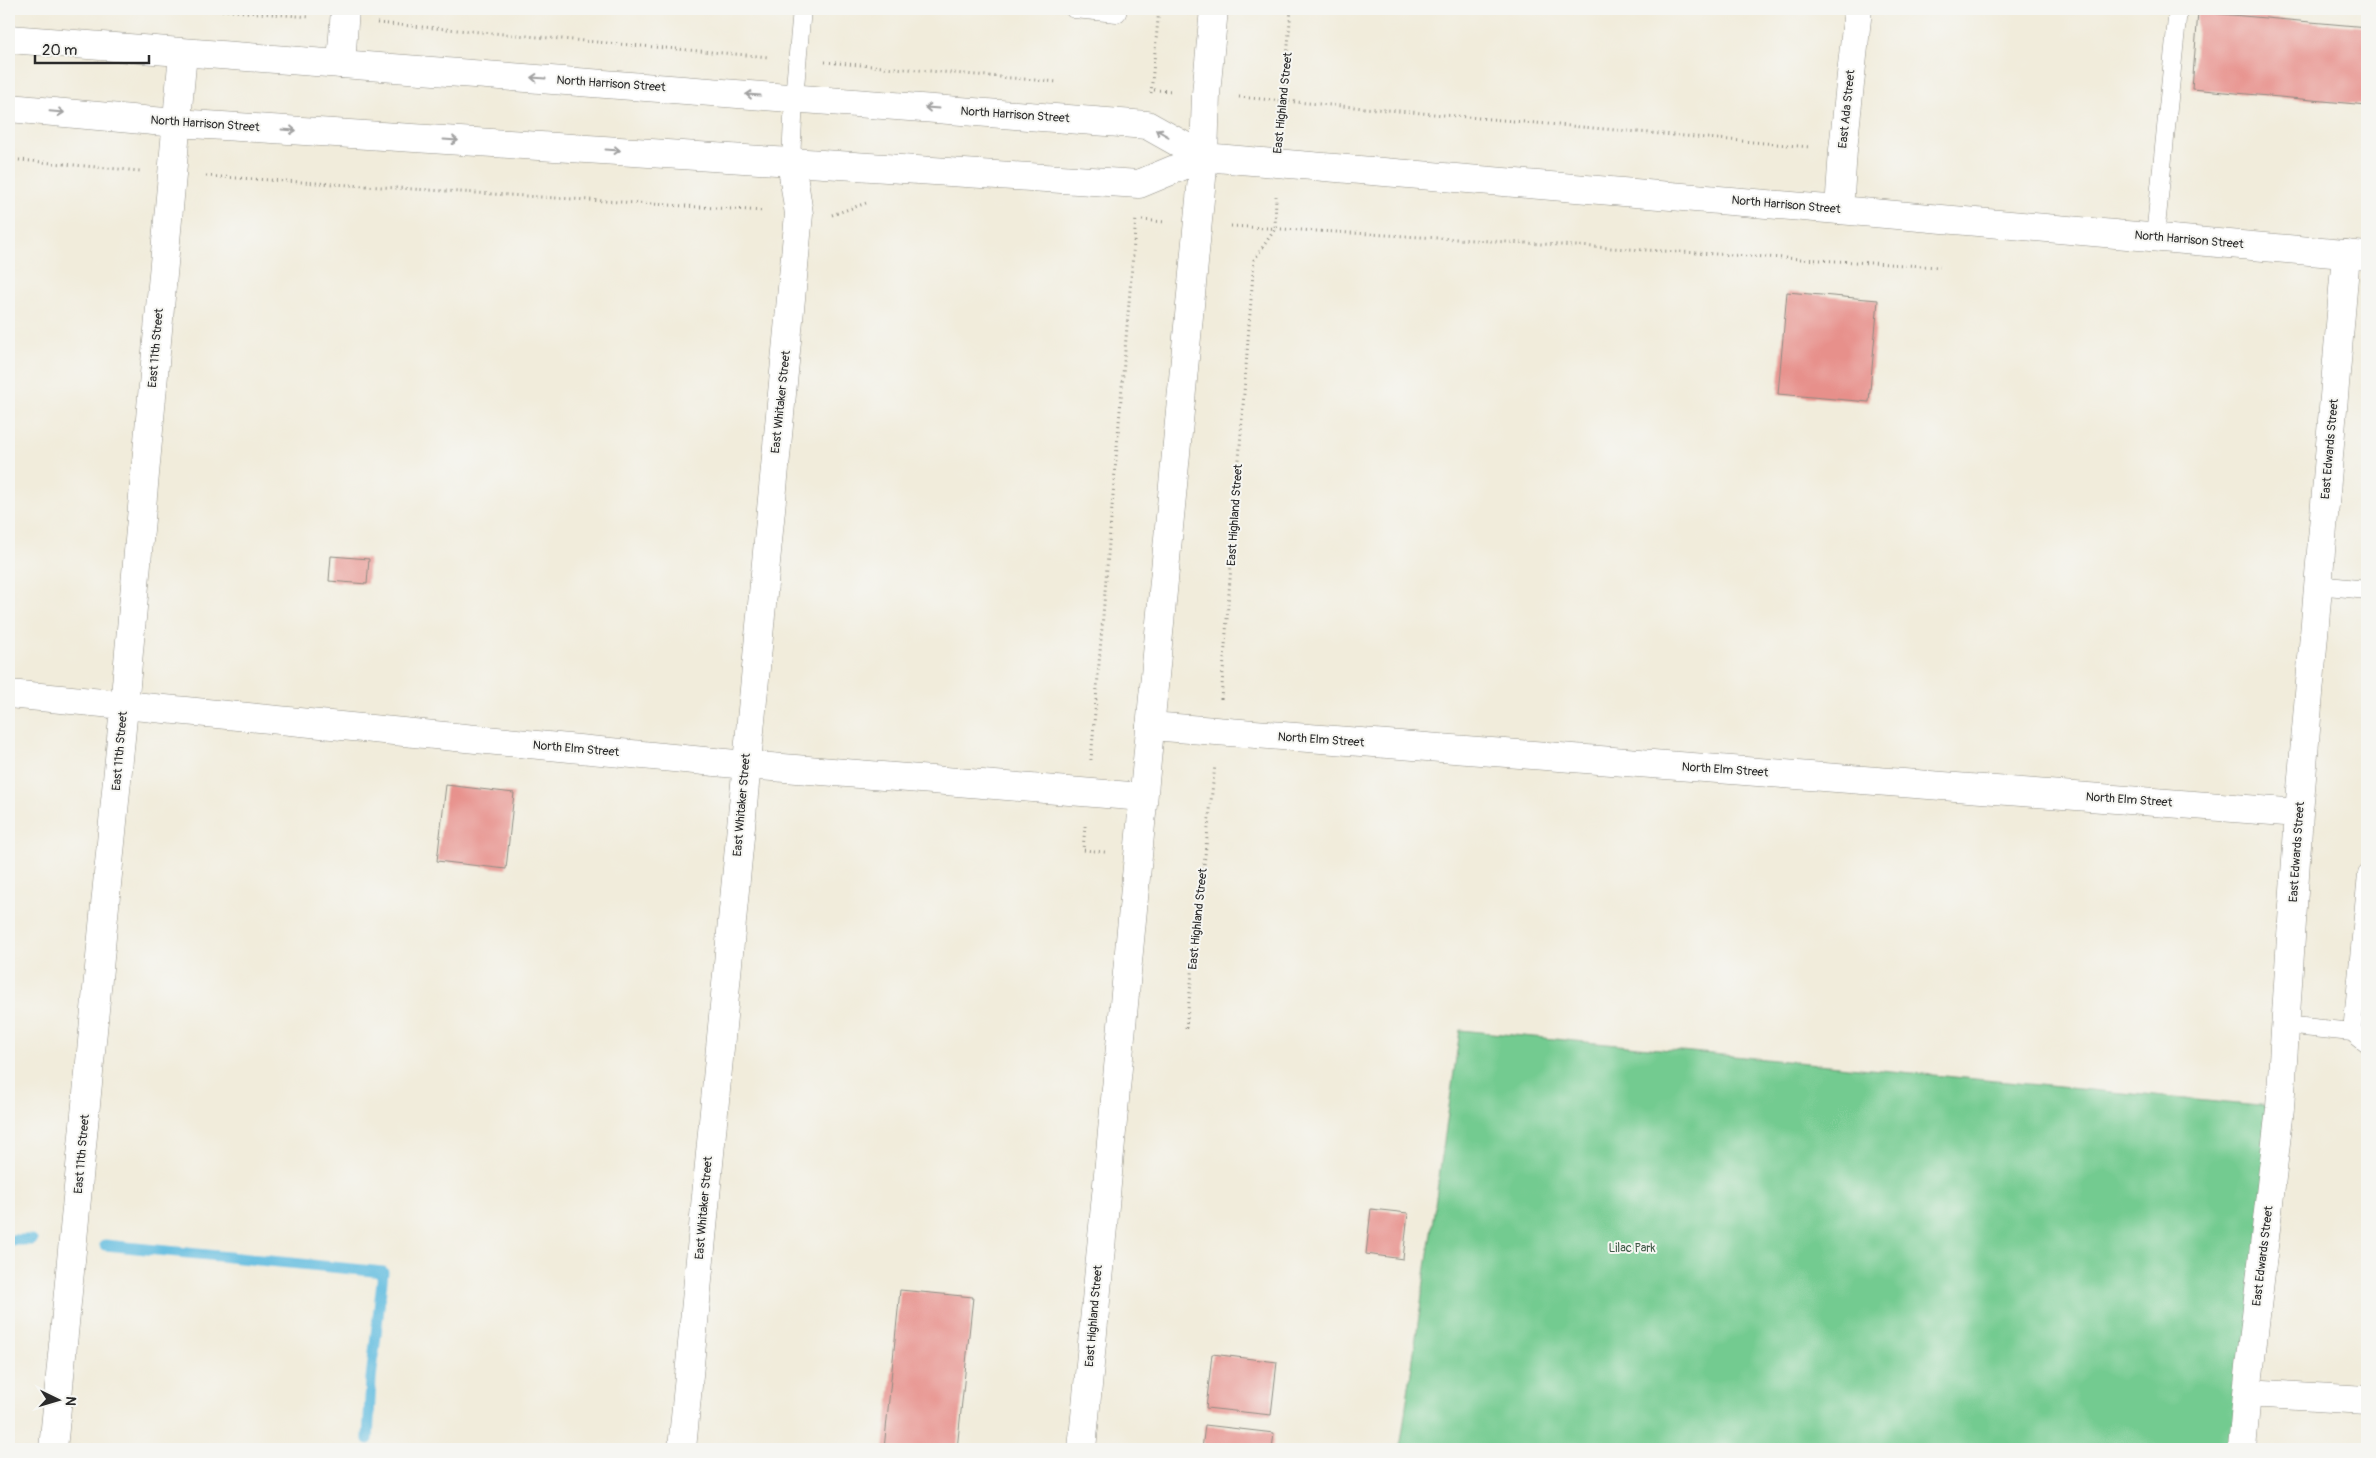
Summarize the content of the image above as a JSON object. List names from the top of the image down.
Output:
{
  "streets": {
    "street": [
      "North Harrison Street",
      "East Highland Street",
      "East Ada Street",
      "East 11th Street",
      "East Whitaker Street",
      "East Edwards Street",
      "North Elm Street"
    ]
  },
  "crossings": [
    ["North Harrison Street", "East Highland Street"],
    ["North Harrison Street", "East Ada Street"],
    ["North Harrison Street", "East 11th Street"],
    ["North Harrison Street", "East Whitaker Street"],
    ["North Harrison Street", "East Edwards Street"],
    ["East Highland Street", "North Elm Street"],
    ["East 11th Street", "North Elm Street"],
    ["East Whitaker Street", "North Elm Street"],
    ["East Edwards Street", "North Elm Street"]
  ],
  "parks": ["Lilac Park"],
  "scale_bar": "20 m",
  "north": "right"
}
